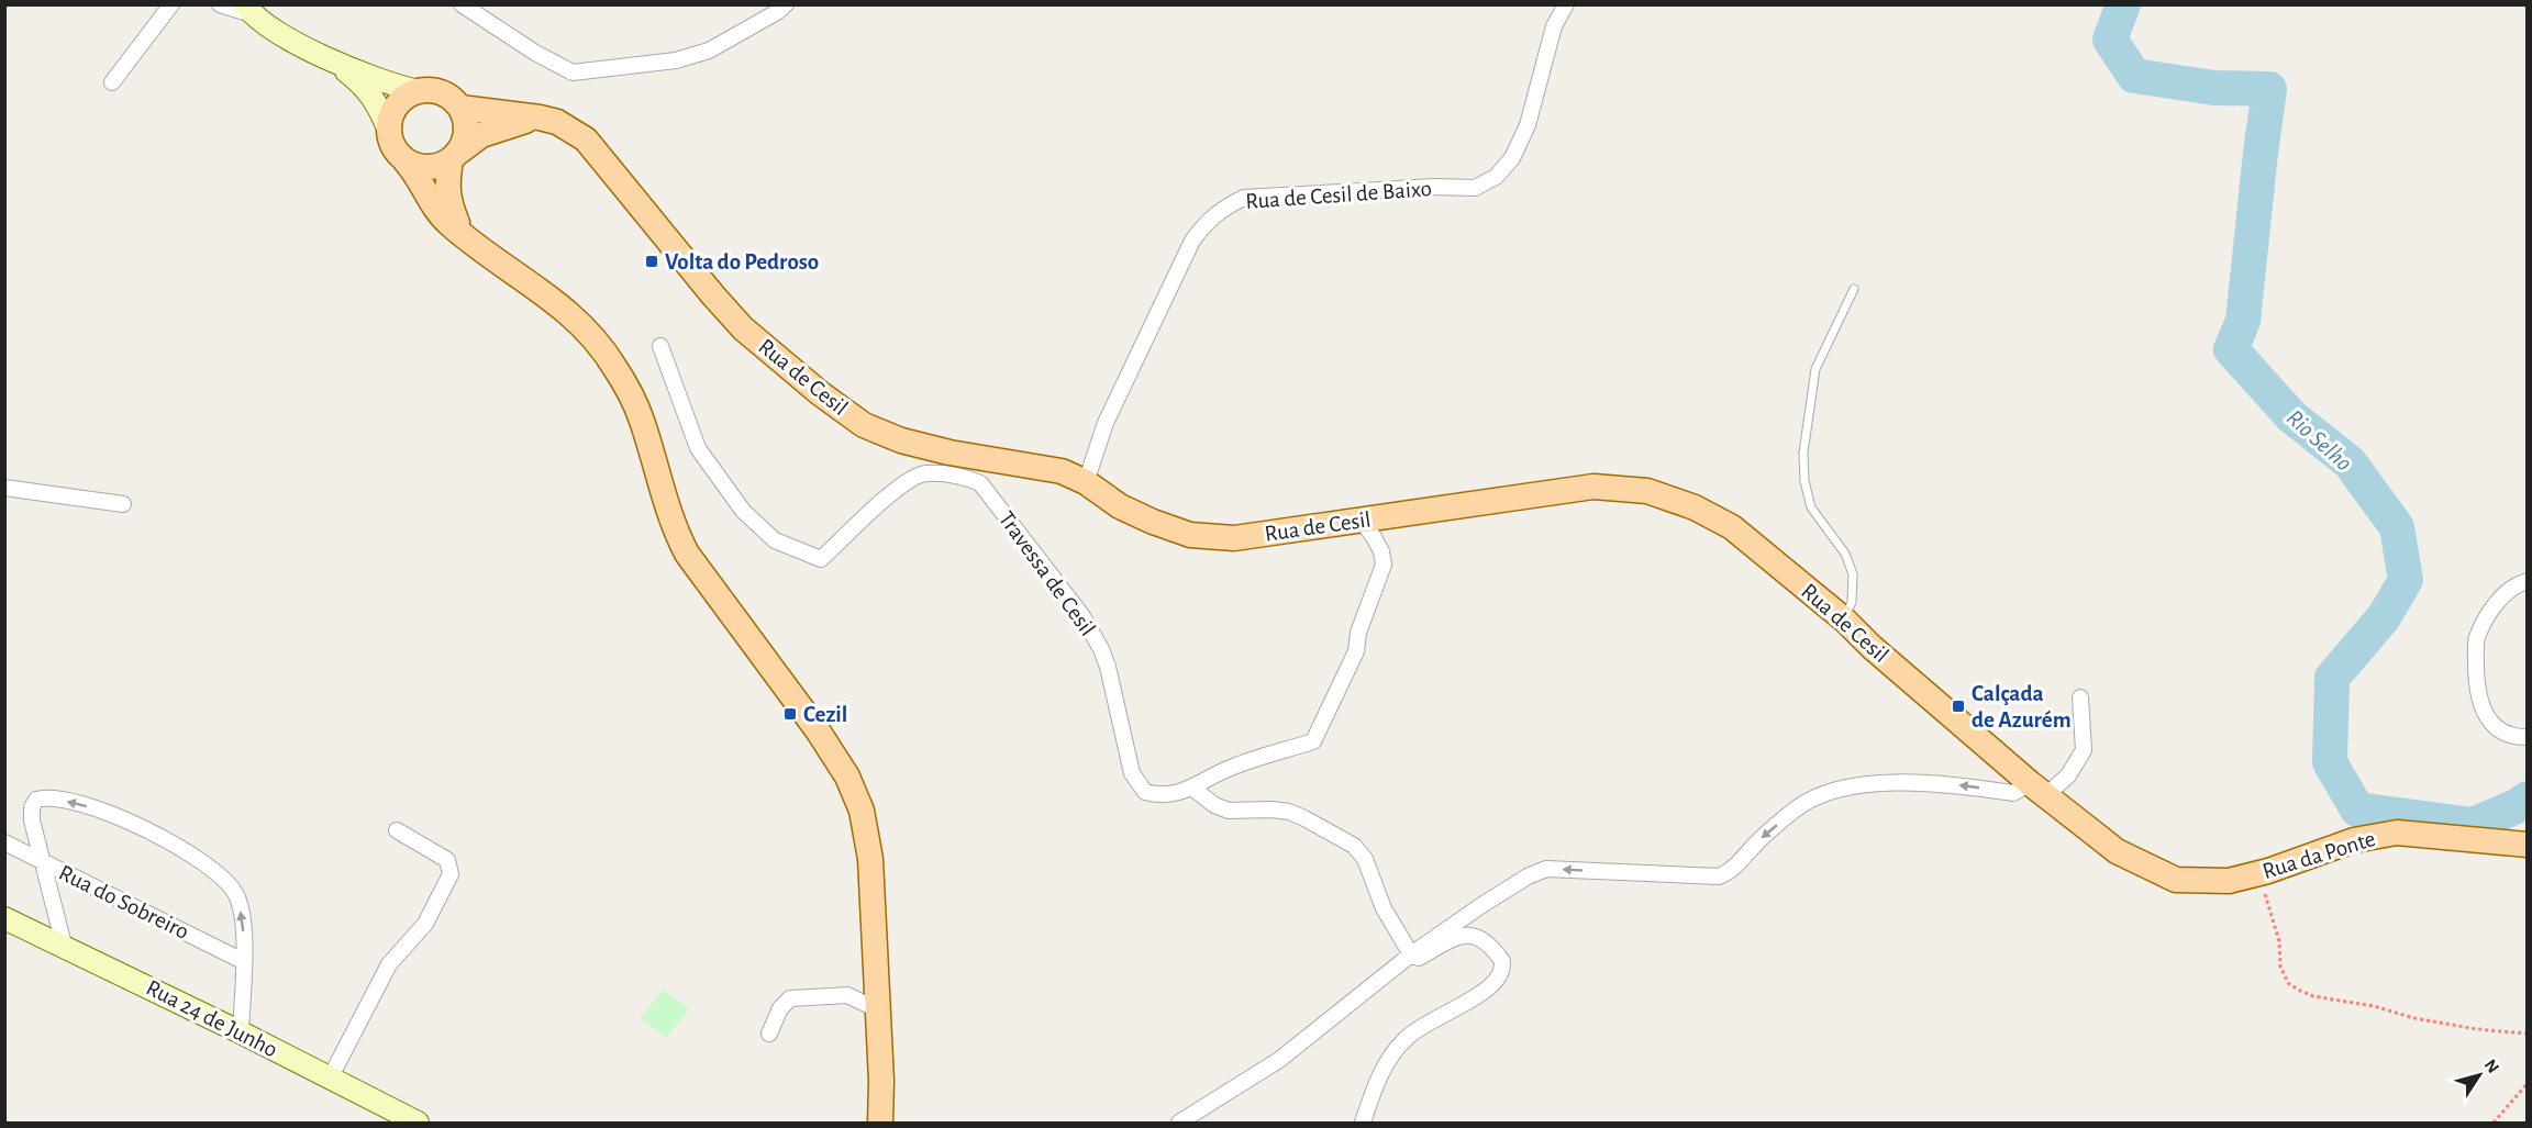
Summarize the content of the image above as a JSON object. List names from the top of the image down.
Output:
{
  "streets": {
    "main road": ["Rua de Cesil", "Rua da Ponte"],
    "street": [
      "Rua de Cesil de Baixo",
      "Travessa de Cesil",
      "Rua do Sobreiro",
      "Rua 24 de Junho"
    ]
  },
  "crossings": [
    ["Rua de Cesil de Baixo", "Rua de Cesil"],
    ["Rua de Cesil", "Travessa de Cesil"],
    ["Rua de Cesil", "Rua da Ponte"]
  ],
  "water": ["Rio Selho"],
  "places": {
    "transit": ["Volta do Pedroso", "Calçada de Azurém", "Cezil"]
  },
  "north": "top right"
}
